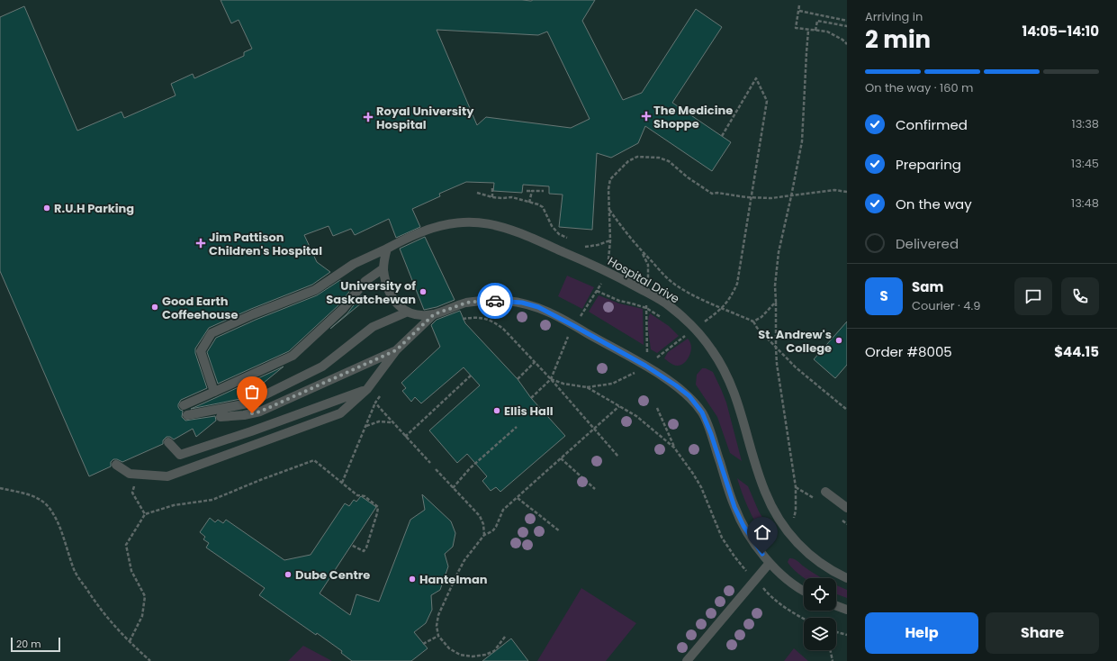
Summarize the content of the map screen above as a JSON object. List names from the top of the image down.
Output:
{
  "streets": {
    "street": ["Hospital Drive"]
  },
  "places": {
    "health": ["The Medicine Shoppe", "Royal University Hospital", "Jim Pattison Children's Hospital"],
    "other": [
      "R.U.H Parking",
      "University of Saskatchewan",
      "Good Earth Coffeehouse",
      "St. Andrew's College",
      "Ellis Hall",
      "Dube Centre",
      "Hantelman"
    ]
  },
  "scale_bar": "20 m",
  "page": {
    "heading": ["2 min", "Arriving in", "14:05–14:10"],
    "panel": [
      "Sam",
      "Courier · 4.9",
      "Order #8005",
      "$44.15"
    ],
    "bar": "On the way · 160 m",
    "list": [
      ["Confirmed", "13:38"],
      ["Preparing", "13:45"],
      ["On the way", "13:48"],
      "Delivered"
    ],
    "round": "S",
    "buttons": ["Help", "Share"],
    "scale": "20 m"
  }
}
